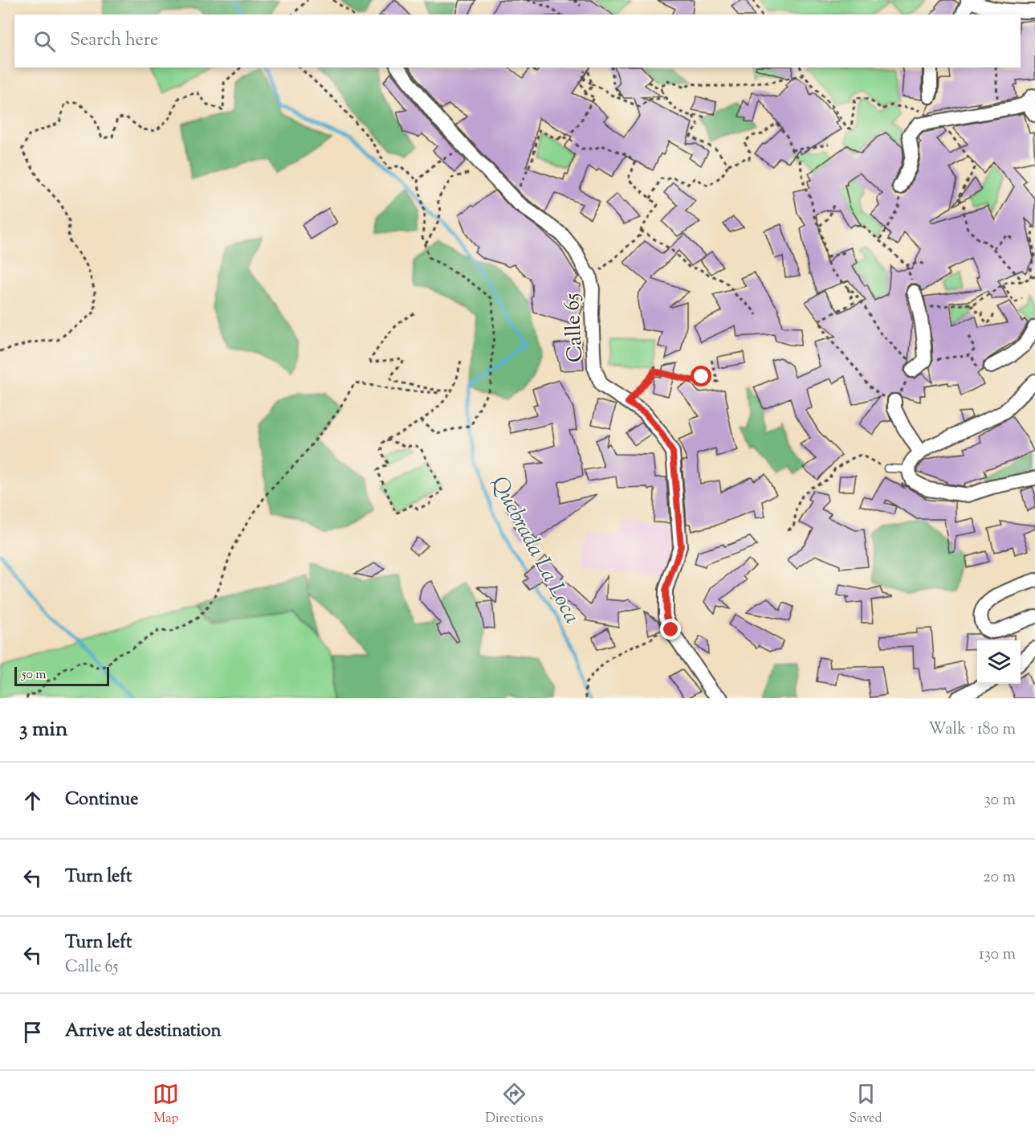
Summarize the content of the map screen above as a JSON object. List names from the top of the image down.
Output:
{
  "streets": {
    "street": ["Calle 65"]
  },
  "water": ["Quebrada La Loca"],
  "scale_bar": "50 m",
  "page": {
    "search": "Search here",
    "scale": "50 m",
    "heading": ["3 min", "Walk · 180 m"],
    "list": [
      ["Continue", "30 m"],
      ["Turn left", "20 m"],
      ["Turn left", "Calle 65", "130 m"],
      "Arrive at destination"
    ],
    "nav": ["Map", "Directions", "Saved"]
  }
}
